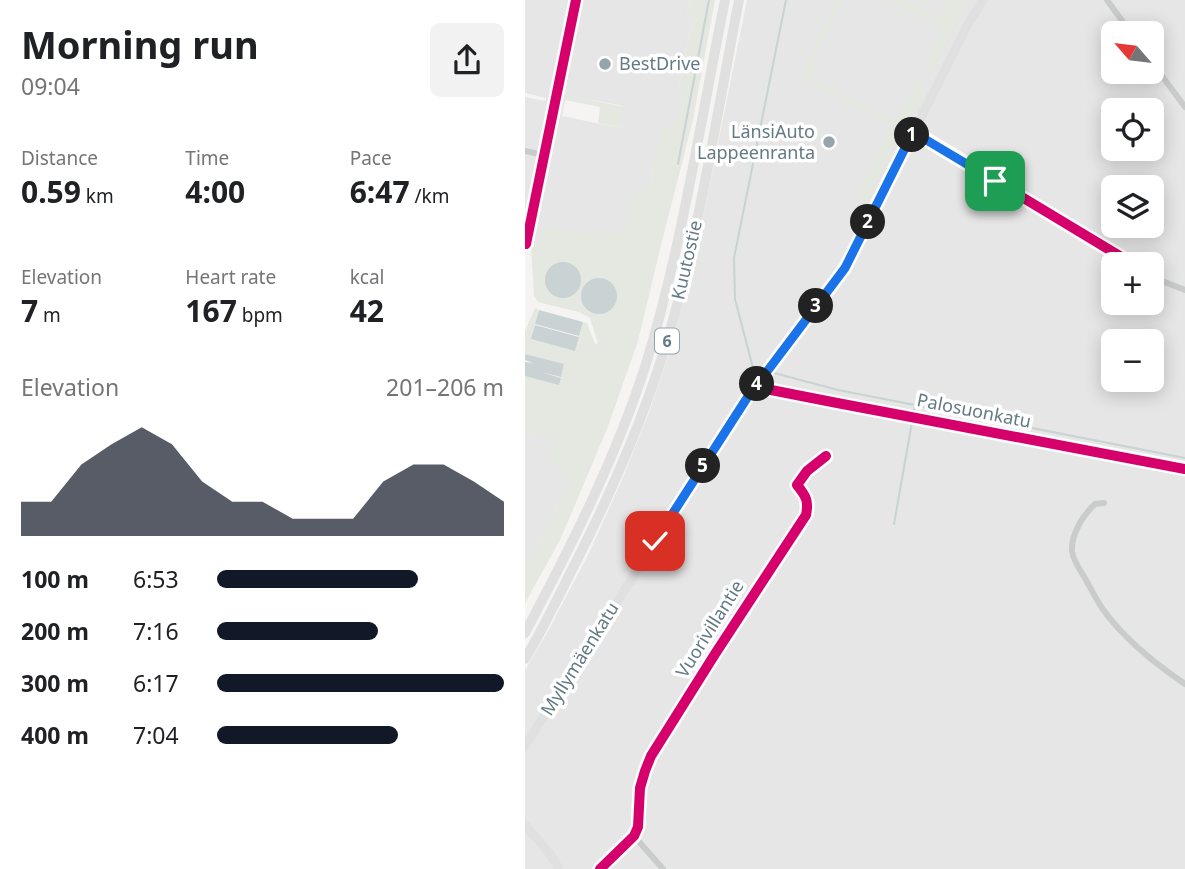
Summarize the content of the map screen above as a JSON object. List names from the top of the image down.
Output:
{
  "streets": {
    "highway": ["Kuutostie", "6"],
    "main road": ["Myllymäenkatu"],
    "street": ["Palosuonkatu", "Vuorivillantie"]
  },
  "crossings": [
    ["Palosuonkatu", "Myllymäenkatu"]
  ],
  "places": ["BestDrive", "LänsiAuto Lappeenranta"],
  "north": "top left",
  "page": {
    "heading": ["Morning run", "09:04"],
    "map_buttons": ["+", "−"],
    "pins": [
      "1",
      "2",
      "3",
      "4",
      "5"
    ],
    "stats": [
      ["Distance", "0.59 km"],
      ["Time", "4:00"],
      ["Pace", "6:47 /km"],
      ["Elevation", "7 m"],
      ["Heart rate", "167 bpm"],
      ["kcal", "42"]
    ],
    "chart": ["Elevation", "201–206 m"],
    "list": [
      {
        "name": "100 m",
        "note": "6:53"
      },
      {
        "name": "200 m",
        "note": "7:16"
      },
      {
        "name": "300 m",
        "note": "6:17"
      },
      {
        "name": "400 m",
        "note": "7:04"
      }
    ]
  }
}
